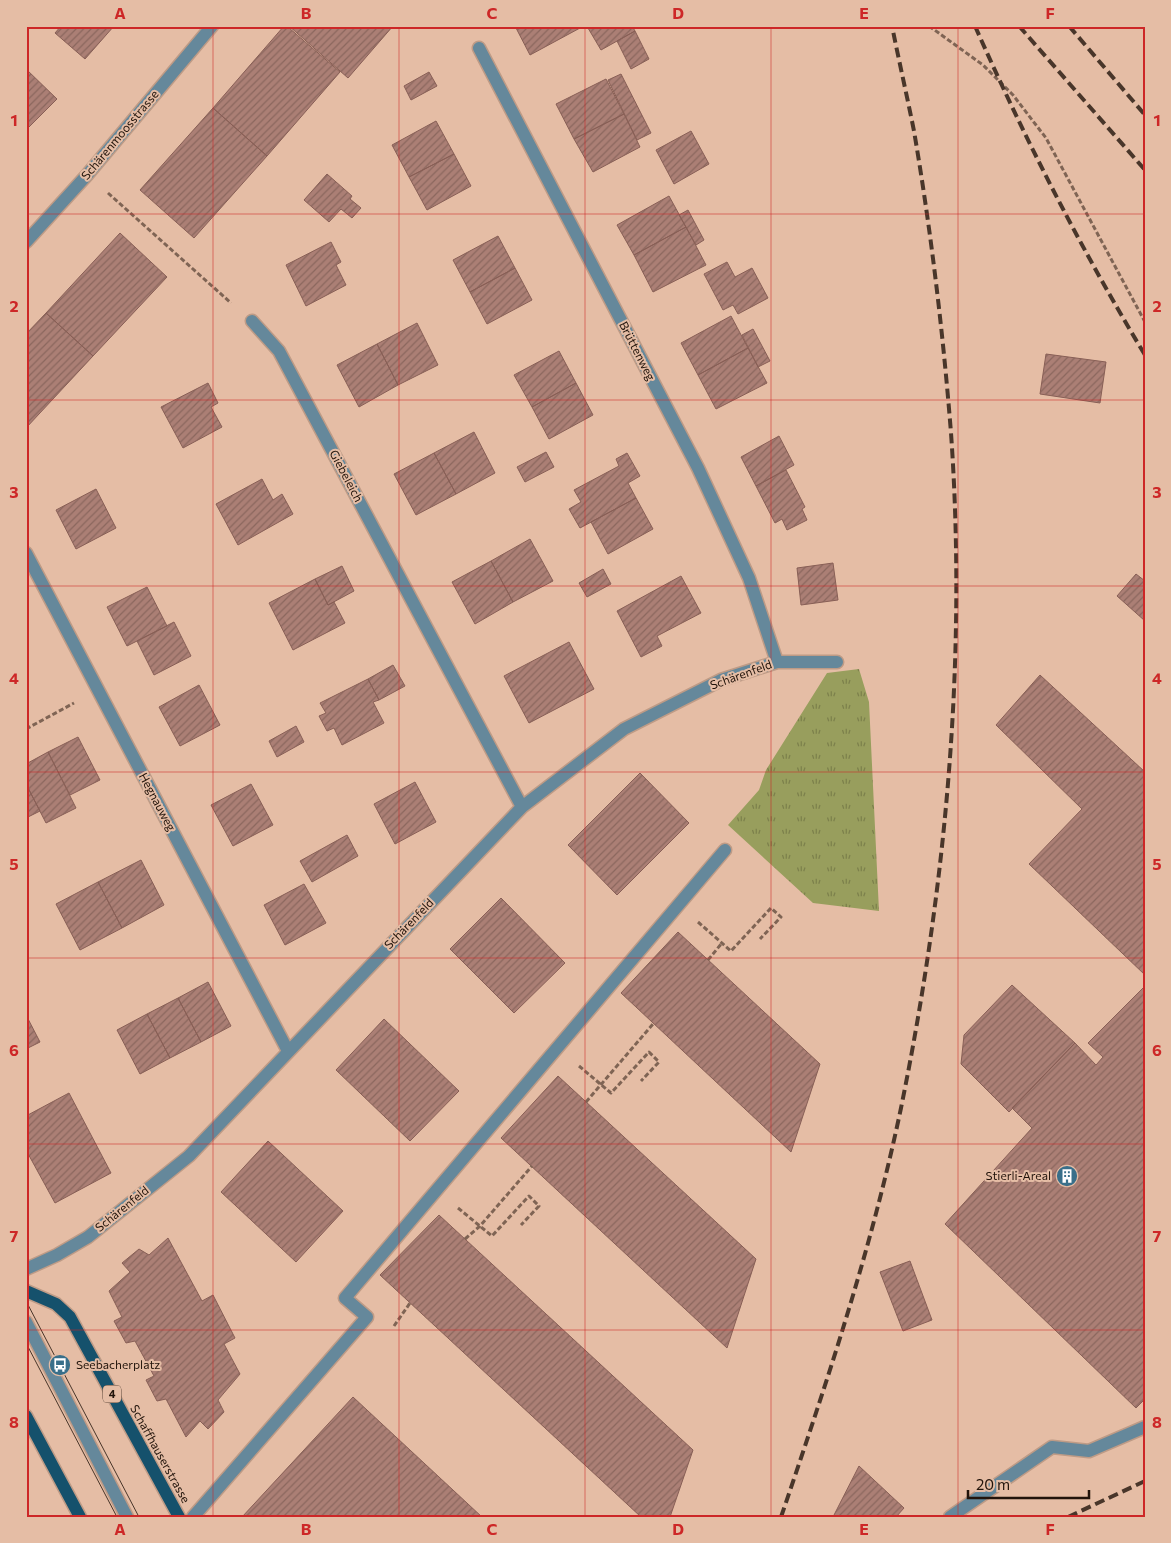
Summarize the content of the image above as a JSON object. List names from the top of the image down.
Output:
{
  "streets": {
    "main road": ["4", "Schaffhauserstrasse"],
    "street": [
      "Schärenmoosstrasse",
      "Brüttenweg",
      "Giebeleich",
      "Schärenfeld",
      "Hegnauweg"
    ]
  },
  "crossings": [
    ["Brüttenweg", "Schärenfeld"],
    ["Giebeleich", "Schärenfeld"],
    ["Schärenfeld", "Hegnauweg"]
  ],
  "places": {
    "building": ["Stierli-Areal"],
    "bus stop": ["Seebacherplatz"]
  },
  "scale_bar": "20 m",
  "grid": {
    "columns": [
      "A",
      "B",
      "C",
      "D",
      "E",
      "F"
    ],
    "rows": [
      "1",
      "2",
      "3",
      "4",
      "5",
      "6",
      "7",
      "8"
    ]
  }
}
